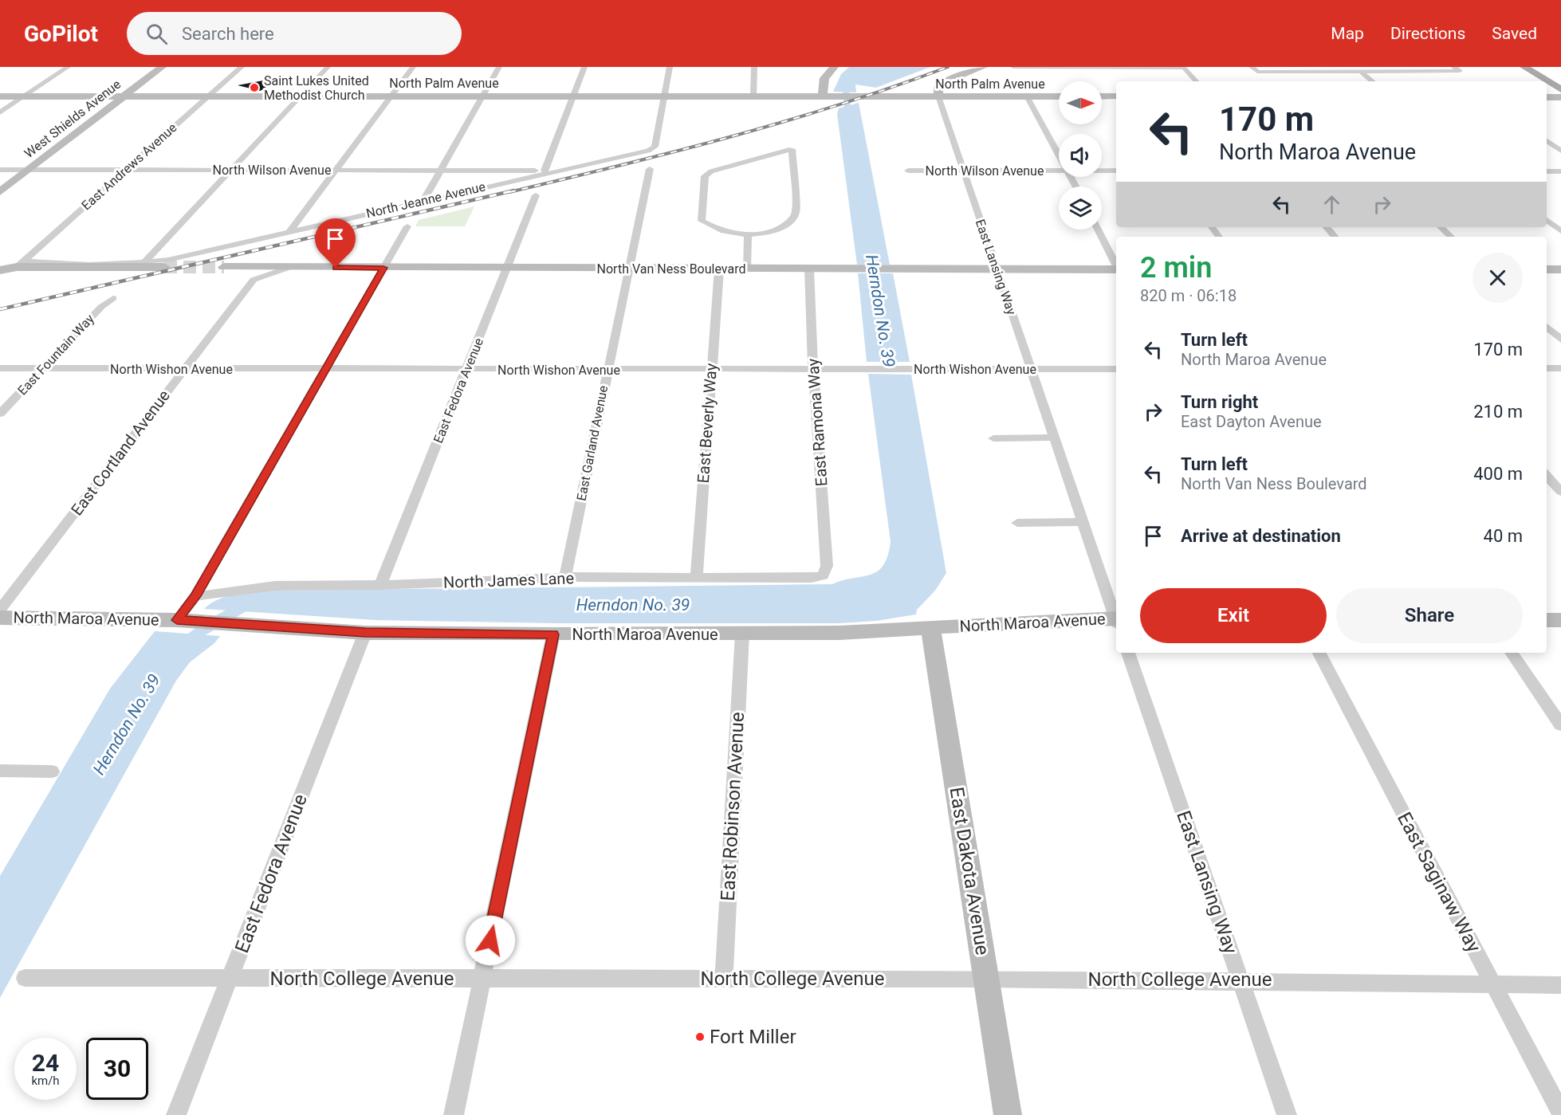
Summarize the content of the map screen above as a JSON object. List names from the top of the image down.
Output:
{
  "streets": {
    "main road": [
      "North Palm Avenue",
      "West Shields Avenue",
      "North Van Ness Boulevard",
      "North Maroa Avenue",
      "East Dakota Avenue"
    ],
    "street": [
      "East Andrews Avenue",
      "North Wilson Avenue",
      "North Jeanne Avenue",
      "East Lansing Way",
      "East Fountain Way",
      "North Wishon Avenue",
      "East Fedora Avenue",
      "East Ramona Way",
      "East Beverly Way",
      "East Garland Avenue",
      "East Cortland Avenue",
      "North James Lane",
      "East Robinson Avenue",
      "East Saginaw Way",
      "North College Avenue"
    ]
  },
  "crossings": [
    ["North Palm Avenue", "West Shields Avenue"],
    ["North Palm Avenue", "East Andrews Avenue"],
    ["North Palm Avenue", "North Jeanne Avenue"],
    ["North Palm Avenue", "East Lansing Way"],
    ["West Shields Avenue", "North Wilson Avenue"],
    ["East Andrews Avenue", "North Wilson Avenue"],
    ["East Andrews Avenue", "North Jeanne Avenue"],
    ["North Wilson Avenue", "North Jeanne Avenue"],
    ["North Wilson Avenue", "East Lansing Way"],
    ["East Lansing Way", "North Van Ness Boulevard"],
    ["East Lansing Way", "North Wishon Avenue"],
    ["East Lansing Way", "North College Avenue"],
    ["North Van Ness Boulevard", "East Fedora Avenue"],
    ["North Van Ness Boulevard", "East Ramona Way"],
    ["North Van Ness Boulevard", "East Beverly Way"],
    ["North Van Ness Boulevard", "East Garland Avenue"],
    ["North Van Ness Boulevard", "East Cortland Avenue"],
    ["East Fountain Way", "North Wishon Avenue"],
    ["North Wishon Avenue", "East Fedora Avenue"],
    ["North Wishon Avenue", "East Ramona Way"],
    ["North Wishon Avenue", "East Beverly Way"],
    ["North Wishon Avenue", "East Garland Avenue"],
    ["North Wishon Avenue", "East Cortland Avenue"],
    ["East Fedora Avenue", "North James Lane"],
    ["East Fedora Avenue", "North Maroa Avenue"],
    ["East Fedora Avenue", "North College Avenue"],
    ["East Ramona Way", "North James Lane"],
    ["East Beverly Way", "North James Lane"],
    ["East Garland Avenue", "North James Lane"],
    ["North Maroa Avenue", "East Robinson Avenue"],
    ["North Maroa Avenue", "East Dakota Avenue"],
    ["East Robinson Avenue", "North College Avenue"],
    ["East Dakota Avenue", "North College Avenue"],
    ["East Saginaw Way", "North College Avenue"]
  ],
  "water": ["Herndon No. 39"],
  "places": ["Saint Lukes United Methodist Church", "Fort Miller"],
  "north": "right",
  "page": {
    "header": "GoPilot",
    "search": "Search here",
    "nav": ["Map", "Directions", "Saved"],
    "turn": ["170 m", "North Maroa Avenue"],
    "heading": ["2 min", "820 m · 06:18"],
    "list": [
      {
        "name": "Turn left",
        "note": "North Maroa Avenue",
        "value": "170 m"
      },
      {
        "name": "Turn right",
        "note": "East Dayton Avenue",
        "value": "210 m"
      },
      {
        "name": "Turn left",
        "note": "North Van Ness Boulevard",
        "value": "400 m"
      },
      {
        "name": "Arrive at destination",
        "value": "40 m"
      }
    ],
    "buttons": ["Exit", "Share"],
    "speed": "24 km/h",
    "limit": "30"
  }
}
